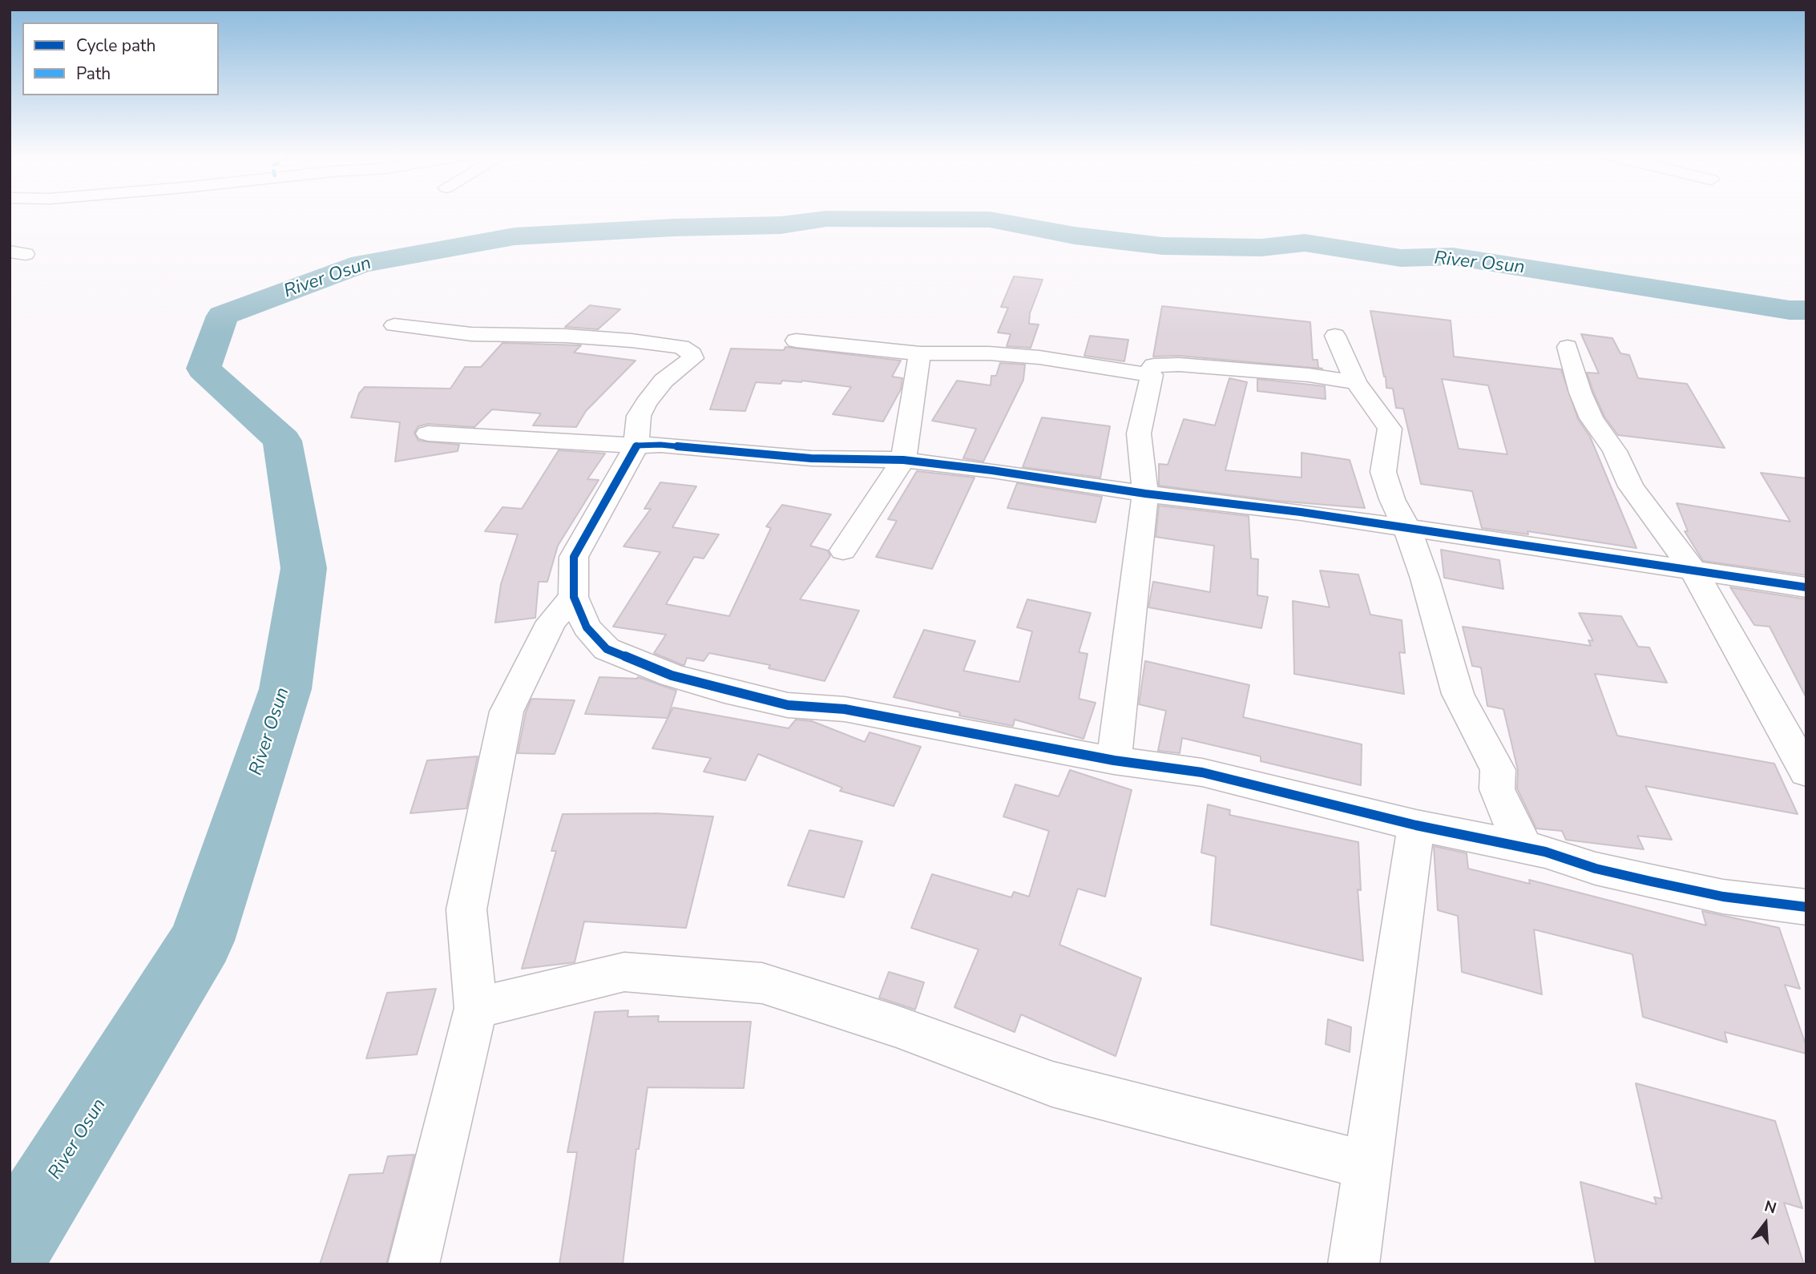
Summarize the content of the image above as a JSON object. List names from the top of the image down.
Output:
{
  "water": ["River Osun"],
  "legend": ["Cycle path", "Path"],
  "north": "top"
}
